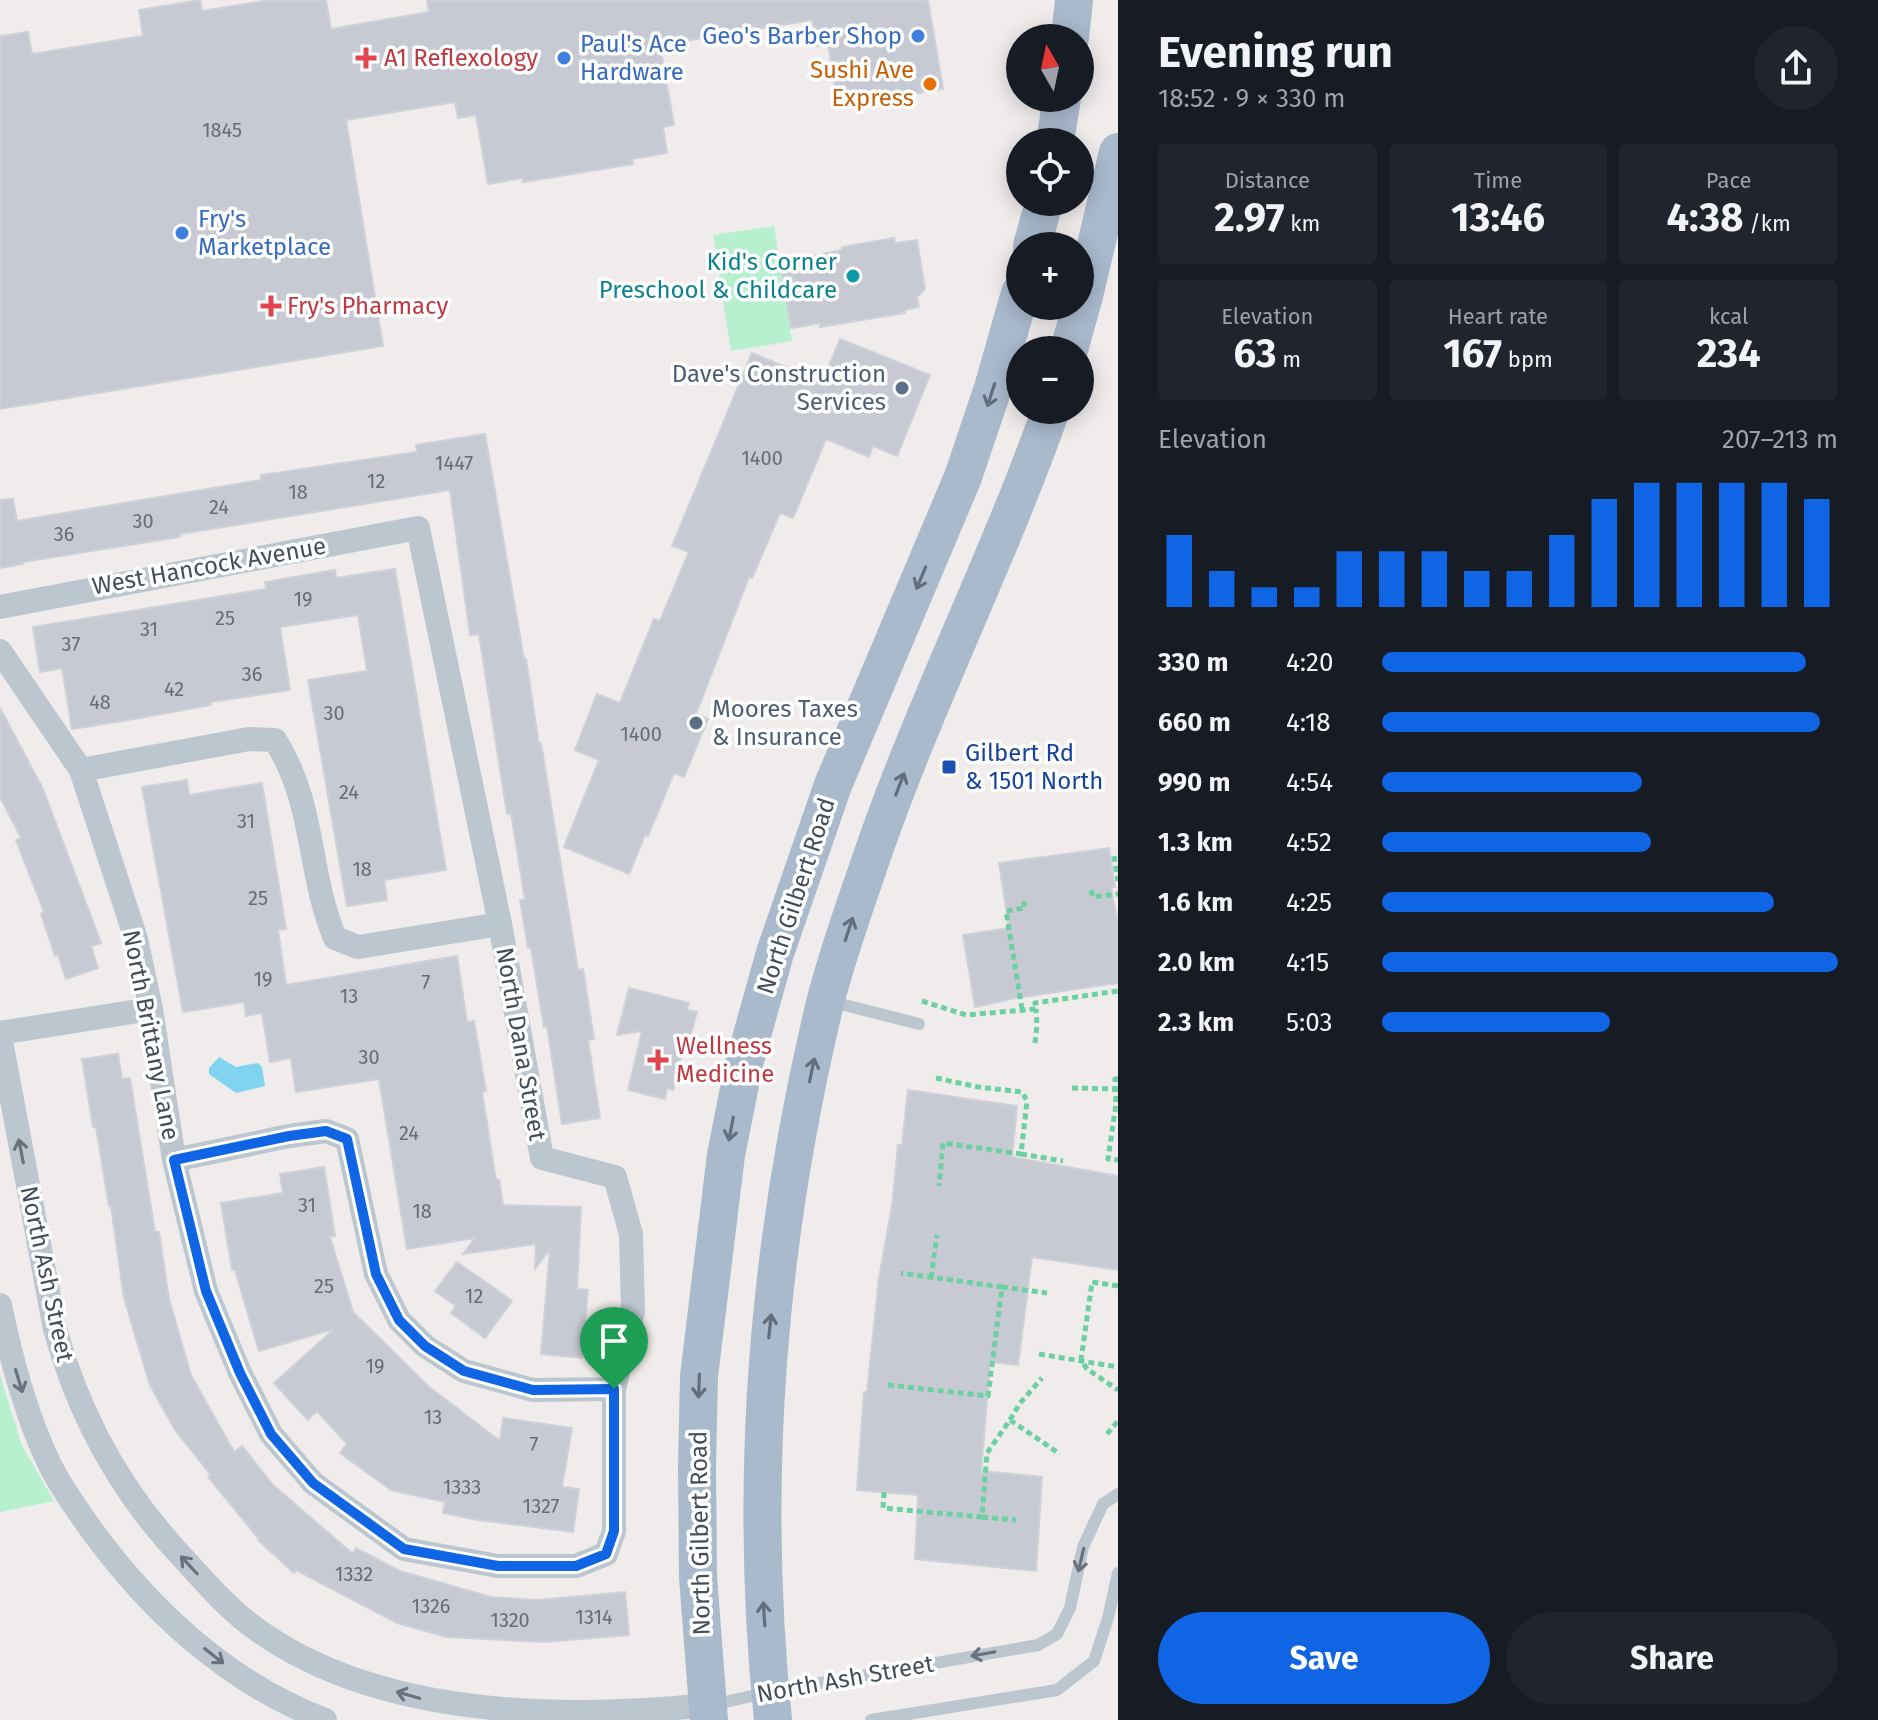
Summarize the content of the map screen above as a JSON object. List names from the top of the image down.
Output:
{
  "streets": {
    "main road": ["North Gilbert Road"],
    "street": [
      "West Hancock Avenue",
      "North Brittany Lane",
      "North Dana Street",
      "North Ash Street"
    ]
  },
  "crossings": [
    ["West Hancock Avenue", "North Dana Street"],
    ["North Gilbert Road", "North Ash Street"],
    ["North Brittany Lane", "North Dana Street"]
  ],
  "places": {
    "other": [
      "Geo's Barber Shop",
      "Paul's Ace Hardware",
      "Sushi Ave Express",
      "Fry's Marketplace",
      "Kid's Corner Preschool & Childcare",
      "Dave's Construction Services",
      "Moores Taxes & Insurance"
    ],
    "health": ["A1 Reflexology", "Fry's Pharmacy", "Wellness Medicine"],
    "transit": ["Gilbert Rd & 1501 North"]
  },
  "house_numbers": [
    "1845",
    "1400",
    "1447",
    "12",
    "18",
    "24",
    "30",
    "36",
    "19",
    "25",
    "31",
    "37",
    "36",
    "42",
    "48",
    "30",
    "1400",
    "24",
    "31",
    "18",
    "25",
    "19",
    "7",
    "13",
    "30",
    "24",
    "31",
    "18",
    "25",
    "12",
    "19",
    "13",
    "7",
    "1333",
    "1327",
    "1332",
    "1326",
    "1314",
    "1320"
  ],
  "north": "top",
  "page": {
    "heading": ["Evening run", "18:52 · 9 × 330 m"],
    "map_buttons": ["+", "−"],
    "stats": [
      ["Distance", "2.97 km"],
      ["Time", "13:46"],
      ["Pace", "4:38 /km"],
      ["Elevation", "63 m"],
      ["Heart rate", "167 bpm"],
      ["kcal", "234"]
    ],
    "chart": ["Elevation", "207–213 m"],
    "list": [
      {
        "name": "330 m",
        "note": "4:20"
      },
      {
        "name": "660 m",
        "note": "4:18"
      },
      {
        "name": "990 m",
        "note": "4:54"
      },
      {
        "name": "1.3 km",
        "note": "4:52"
      },
      {
        "name": "1.6 km",
        "note": "4:25"
      },
      {
        "name": "2.0 km",
        "note": "4:15"
      },
      {
        "name": "2.3 km",
        "note": "5:03"
      }
    ],
    "buttons": ["Save", "Share"]
  }
}
